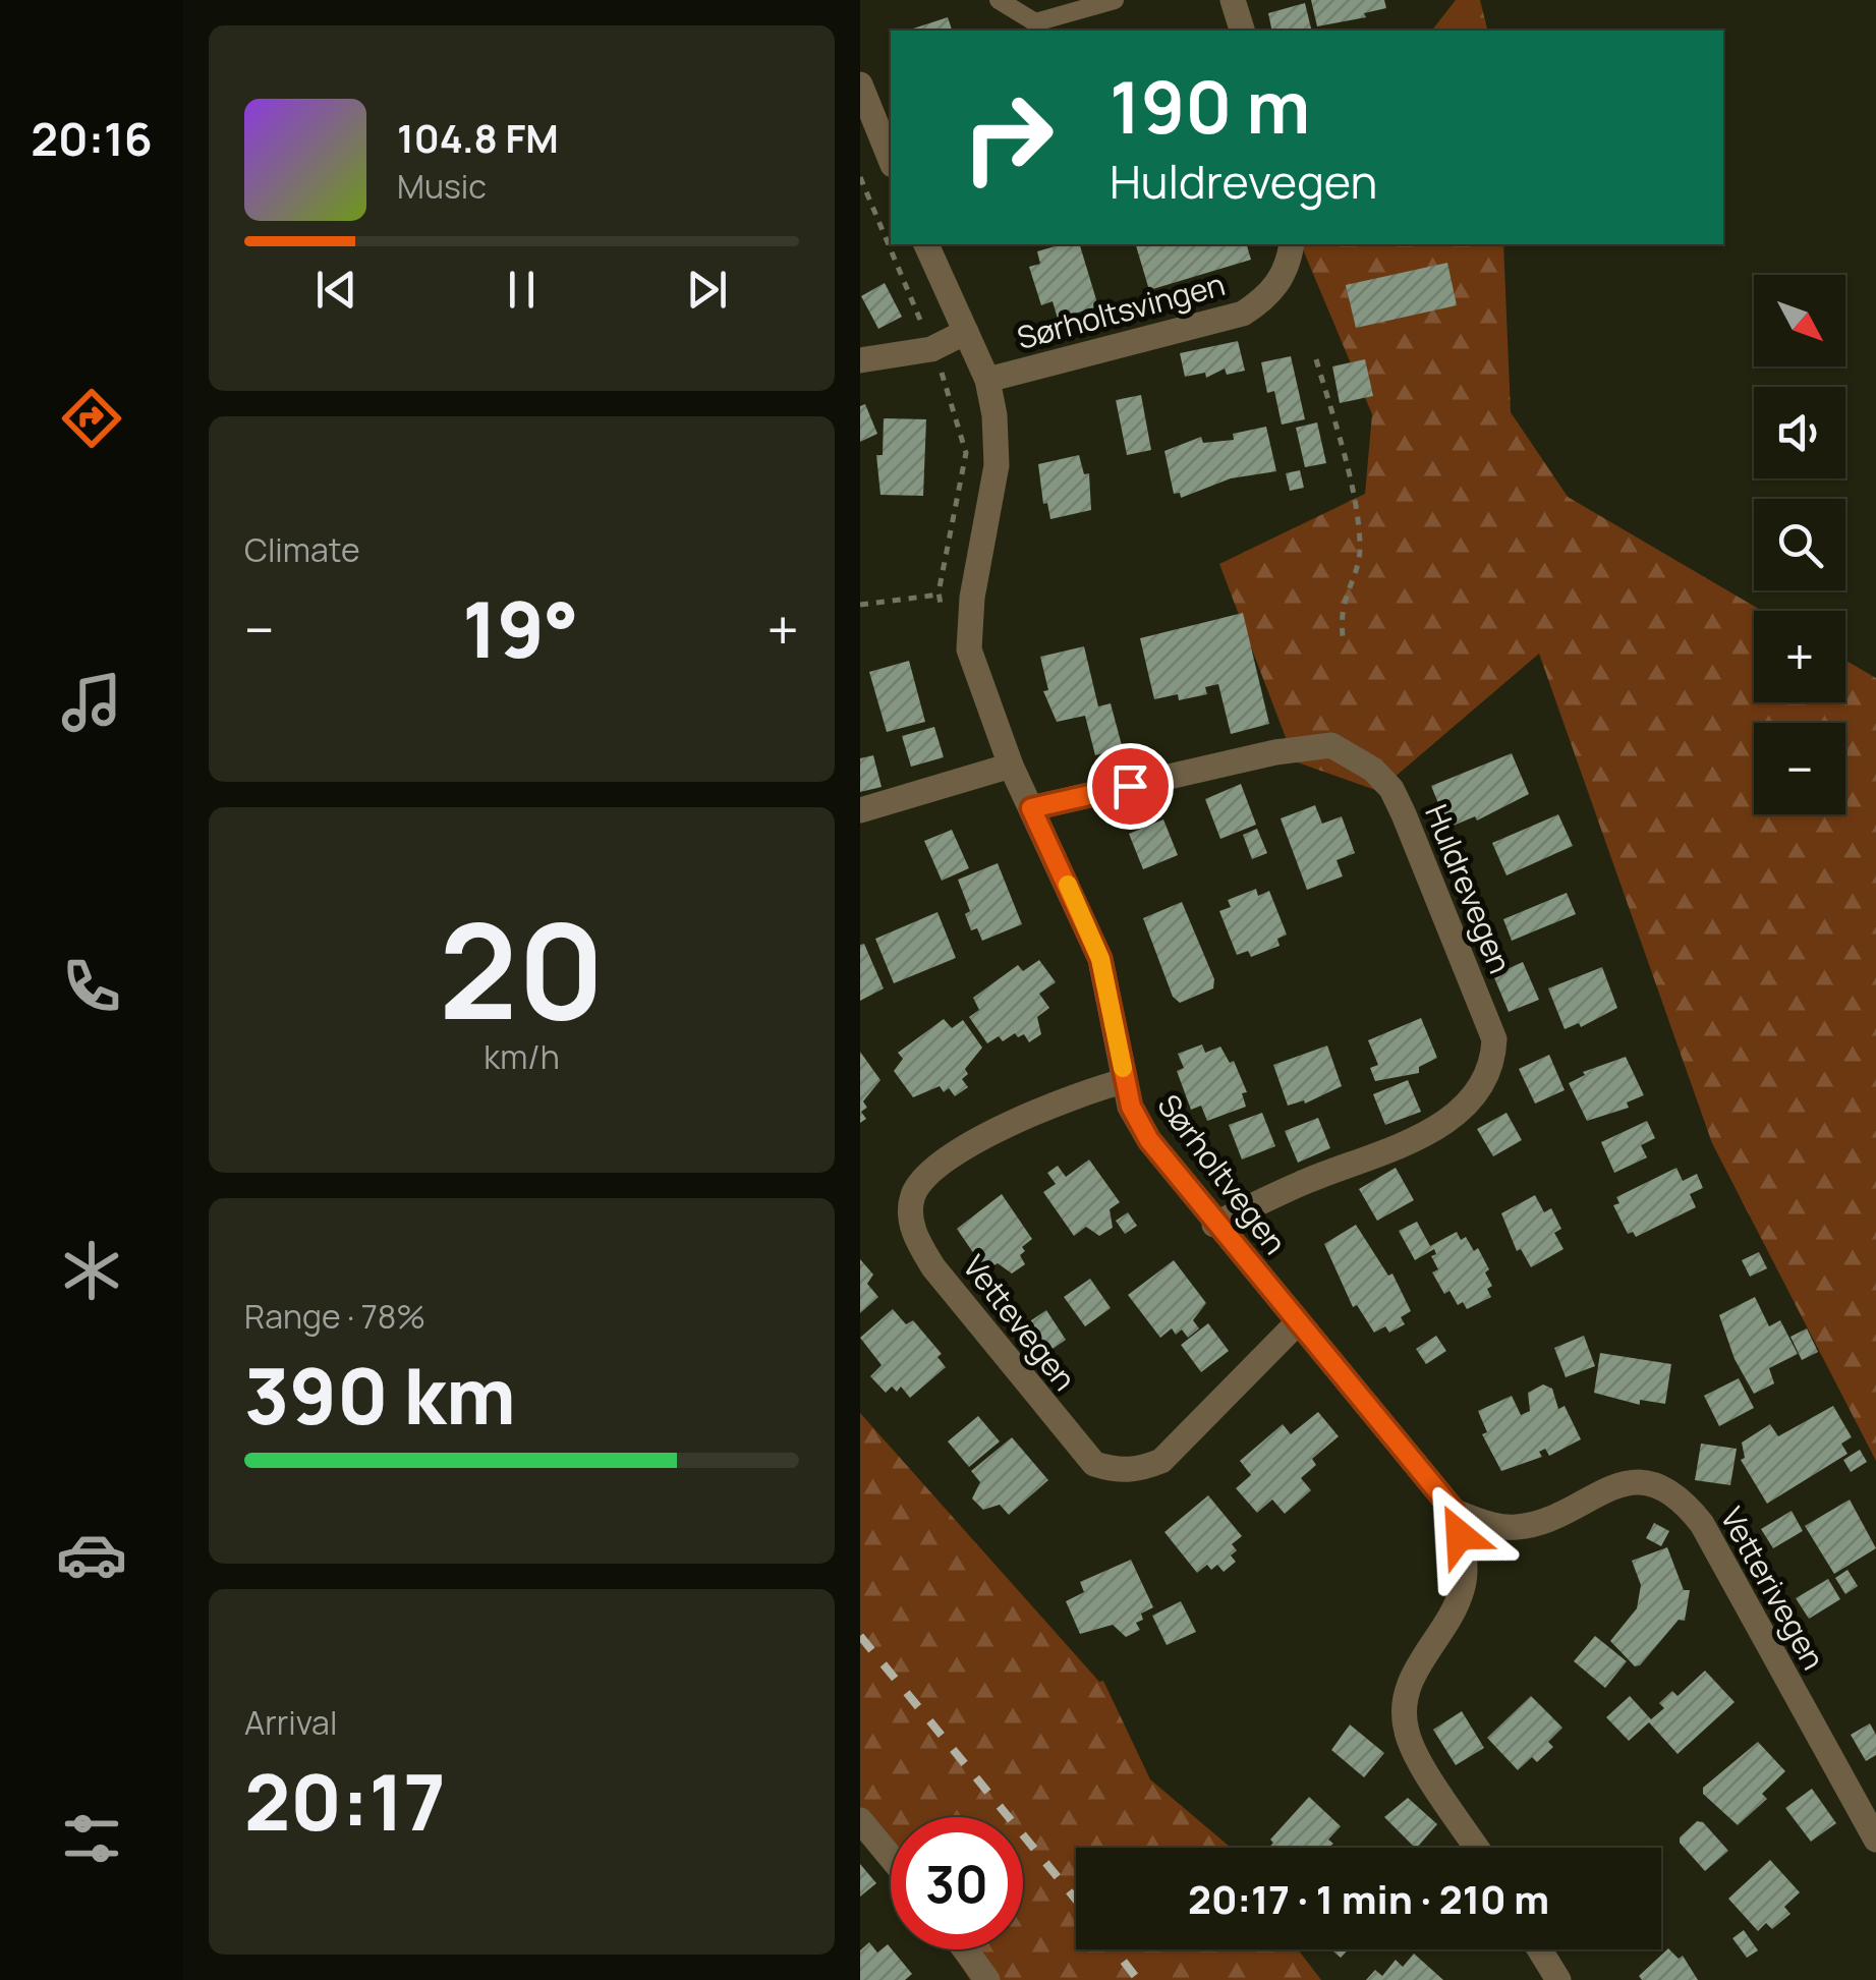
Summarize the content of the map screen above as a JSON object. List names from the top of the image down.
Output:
{
  "streets": {
    "street": [
      "Sørholtsvingen",
      "Huldrevegen",
      "Sørholtvegen",
      "Vettevegen",
      "Vetterivegen"
    ]
  },
  "crossings": [
    ["Sørholtsvingen", "Sørholtvegen"],
    ["Huldrevegen", "Sørholtvegen"],
    ["Sørholtvegen", "Vettevegen"],
    ["Sørholtvegen", "Vetterivegen"]
  ],
  "north": "bottom right",
  "page": {
    "tabs": "20:16",
    "turn": ["190 m", "Huldrevegen"],
    "song": ["104.8 FM", "Music"],
    "map_buttons": ["+", "−"],
    "tile": [
      "Climate",
      ["20", "km/h"],
      ["Range · 78%", "390 km"],
      ["Arrival", "20:17"]
    ],
    "heat": ["−", "19°", "+"],
    "limit": "30",
    "trip": "20:17 · 1 min · 210 m"
  }
}
